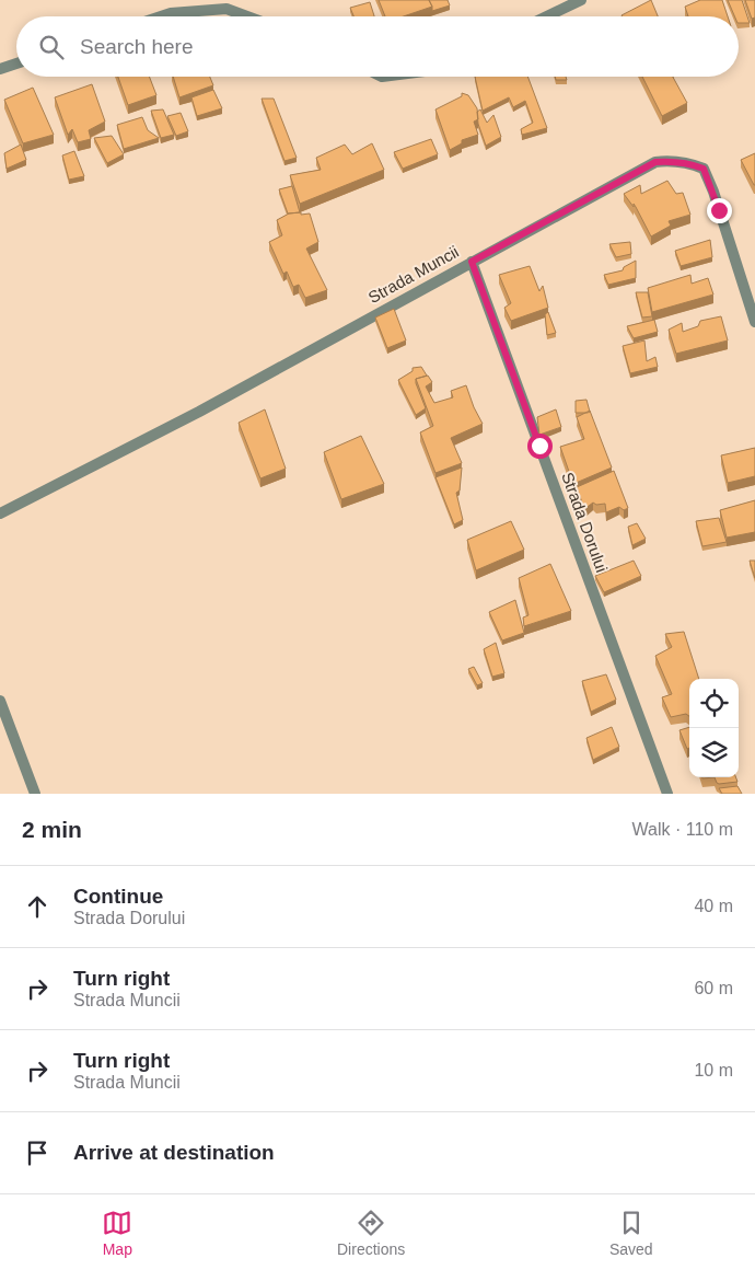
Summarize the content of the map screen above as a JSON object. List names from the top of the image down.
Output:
{
  "streets": {
    "street": ["Strada Muncii", "Strada Dorului"]
  },
  "crossings": [
    ["Strada Muncii", "Strada Dorului"]
  ],
  "page": {
    "search": "Search here",
    "heading": ["2 min", "Walk · 110 m"],
    "list": [
      ["Continue", "Strada Dorului", "40 m"],
      ["Turn right", "Strada Muncii", "60 m"],
      ["Turn right", "Strada Muncii", "10 m"],
      "Arrive at destination"
    ],
    "nav": ["Map", "Directions", "Saved"]
  }
}
